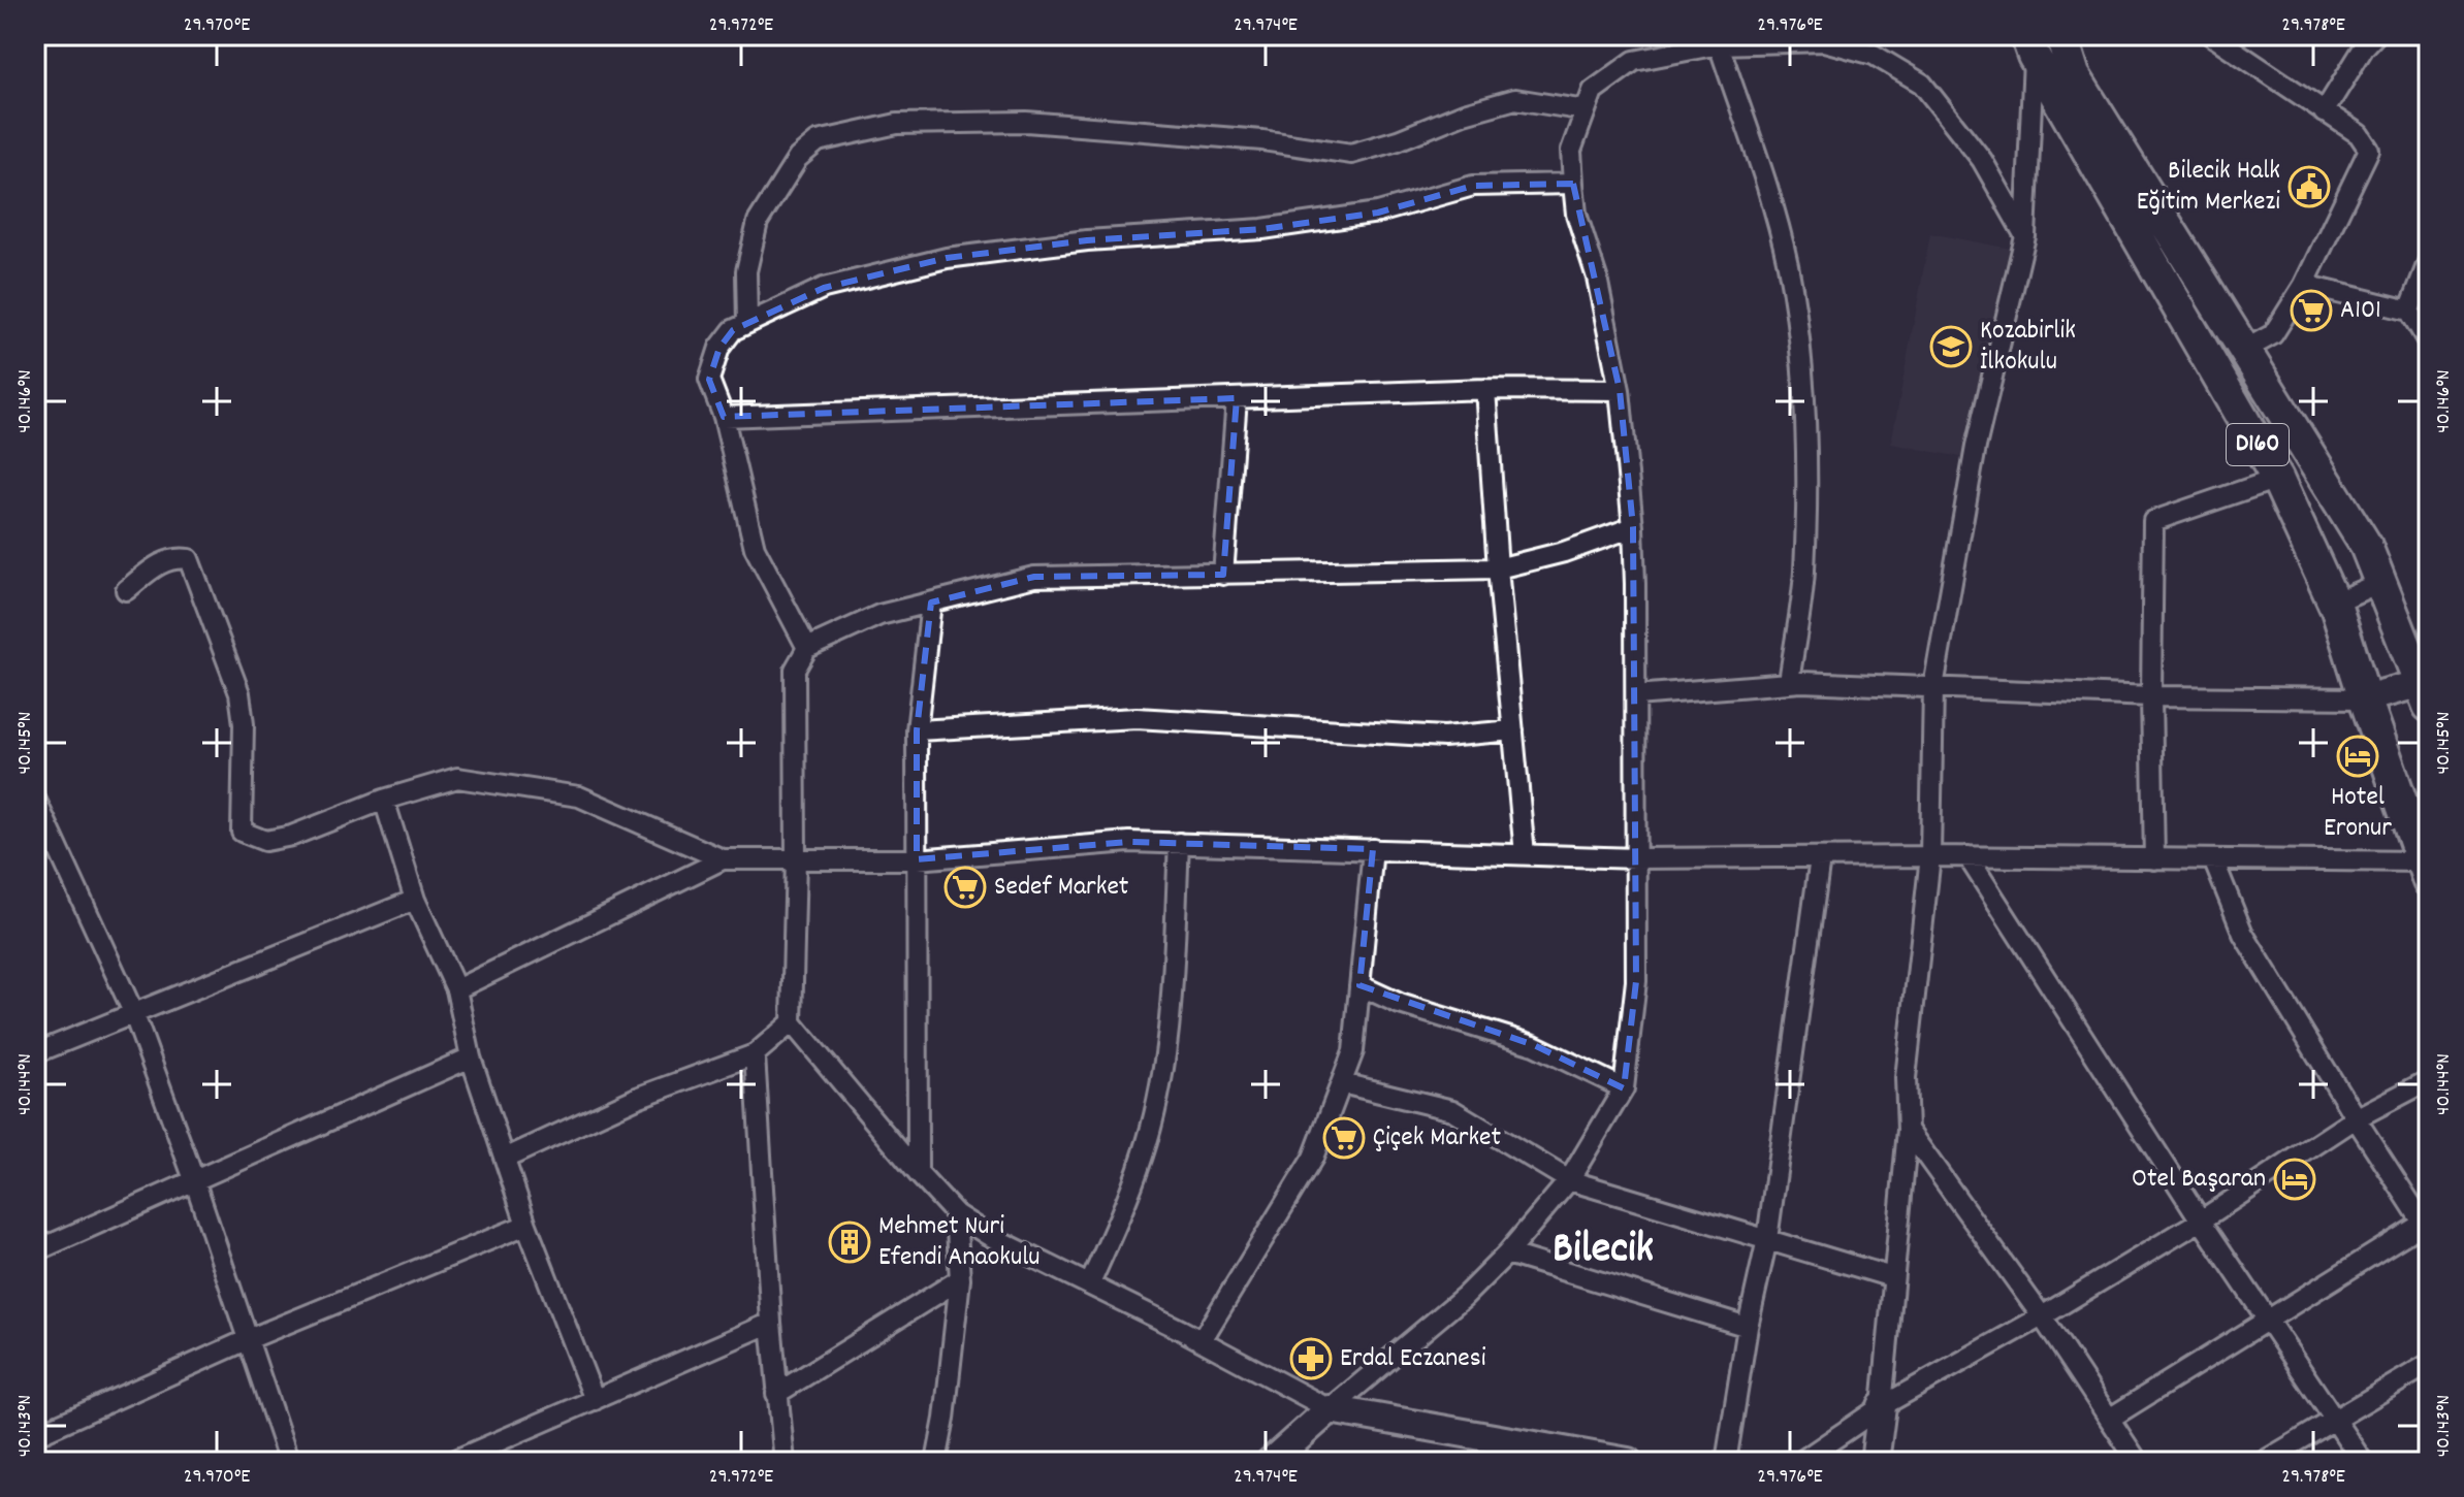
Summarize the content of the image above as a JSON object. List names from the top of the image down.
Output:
{
  "streets": {
    "main road": ["D160"]
  },
  "districts": ["Bilecik"],
  "places": {
    "public building": ["Bilecik Halk Eğitim Merkezi"],
    "supermarket": ["A101", "Sedef Market", "Çiçek Market"],
    "school or university": ["Kozabirlik İlkokulu"],
    "hotel": ["Hotel Eronur", "Otel Başaran"],
    "building": ["Mehmet Nuri Efendi Anaokulu"],
    "pharmacy": ["Erdal Eczanesi"]
  },
  "coordinates": [
    "29.970°E",
    "29.972°E",
    "29.974°E",
    "29.976°E",
    "29.978°E",
    "40.146°N",
    "40.145°N",
    "40.144°N",
    "40.143°N"
  ]
}
